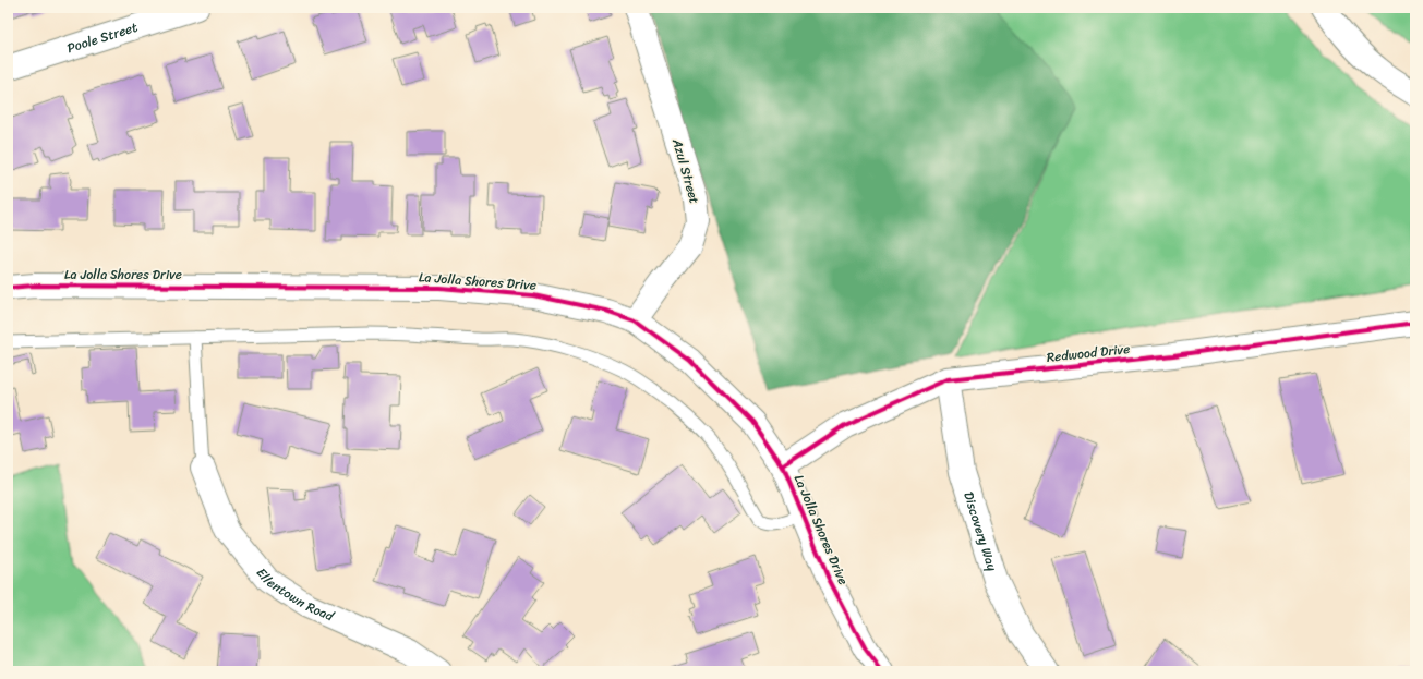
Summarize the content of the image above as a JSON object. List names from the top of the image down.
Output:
{
  "streets": {
    "street": [
      "Poole Street",
      "Azul Street",
      "La Jolla Shores Drive",
      "Redwood Drive",
      "Discovery Way",
      "Ellentown Road"
    ]
  },
  "crossings": [
    ["Azul Street", "La Jolla Shores Drive"],
    ["La Jolla Shores Drive", "Redwood Drive"],
    ["Redwood Drive", "Discovery Way"]
  ]
}
